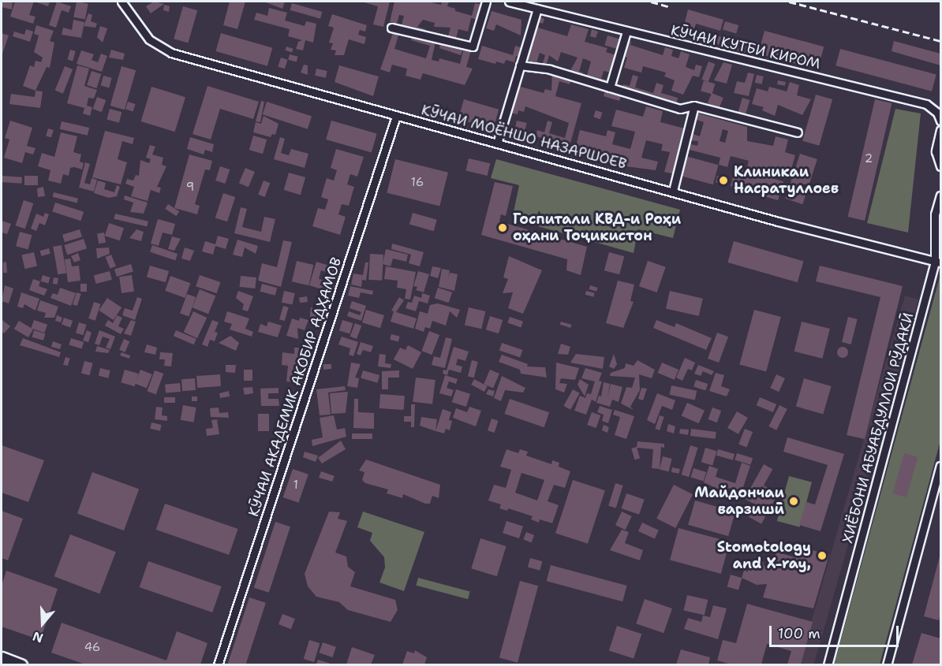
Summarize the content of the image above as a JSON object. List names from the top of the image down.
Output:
{
  "streets": {
    "street": [
      "КӮЧАИ КУТБИ КИРОМ",
      "КӮЧАИ МОЁНШО НАЗАРШОЕВ",
      "КӮЧАИ АКАДЕМИК АКОБИР АДҲАМОВ",
      "ХИЁБОНИ АБУАБДУЛЛОИ РӮДАКӢ"
    ]
  },
  "crossings": [
    ["КӮЧАИ МОЁНШО НАЗАРШОЕВ", "КӮЧАИ АКАДЕМИК АКОБИР АДҲАМОВ"],
    ["КӮЧАИ МОЁНШО НАЗАРШОЕВ", "ХИЁБОНИ АБУАБДУЛЛОИ РӮДАКӢ"]
  ],
  "places": [
    "Клиникаи Насратуллоев",
    "Госпитали КВД-и Роҳи оҳани Тоҷикистон",
    "Майдончаи варзишӣ",
    "Stomotology and X-ray,"
  ],
  "house_numbers": [
    "2",
    "16",
    "9",
    "1",
    "46"
  ],
  "scale_bar": "100 m",
  "north": "bottom"
}
